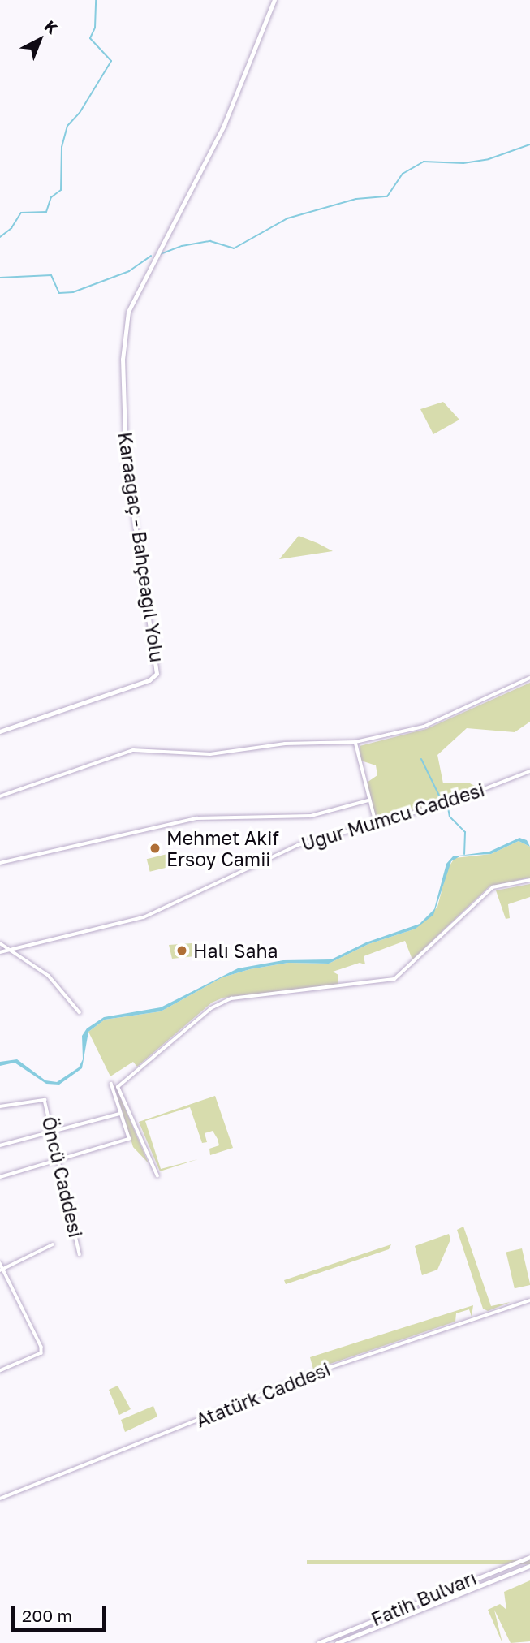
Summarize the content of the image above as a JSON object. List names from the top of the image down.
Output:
{
  "streets": {
    "main road": ["Karaağaç - Bahçeağıl Yolu", "Fatih Bulvarı"],
    "street": ["Uğur Mumcu Caddesi", "Öncü Caddesi", "Atatürk Caddesi"]
  },
  "places": ["Mehmet Akif Ersoy Camii", "Halı Saha"],
  "scale_bar": "200 m",
  "north": "top right"
}
